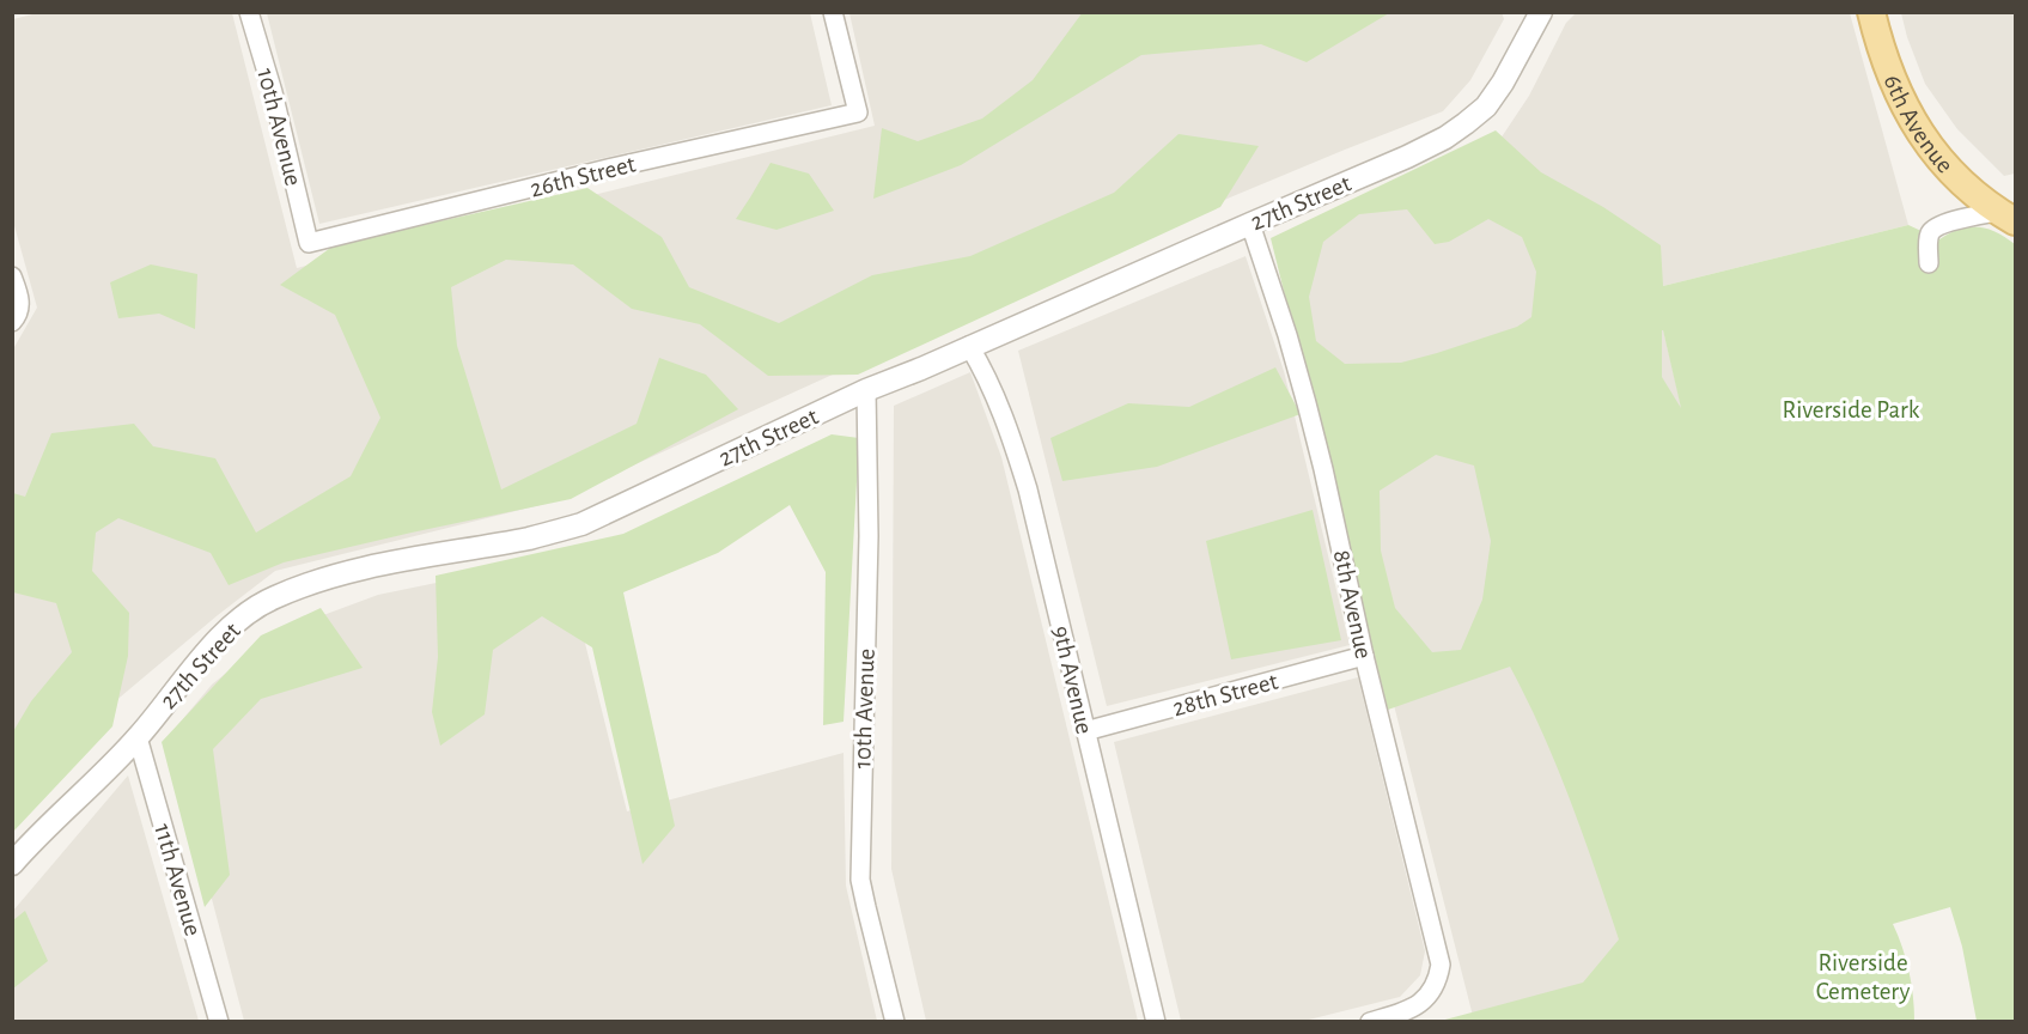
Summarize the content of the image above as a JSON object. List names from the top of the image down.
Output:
{
  "streets": {
    "main road": ["6th Avenue"],
    "street": [
      "10th Avenue",
      "26th Street",
      "27th Street",
      "8th Avenue",
      "9th Avenue",
      "28th Street",
      "11th Avenue"
    ]
  },
  "crossings": [
    ["10th Avenue", "26th Street"],
    ["10th Avenue", "27th Street"],
    ["27th Street", "8th Avenue"],
    ["27th Street", "9th Avenue"],
    ["27th Street", "11th Avenue"],
    ["8th Avenue", "28th Street"],
    ["9th Avenue", "28th Street"]
  ],
  "parks": ["Riverside Park", "Riverside Cemetery"]
}
